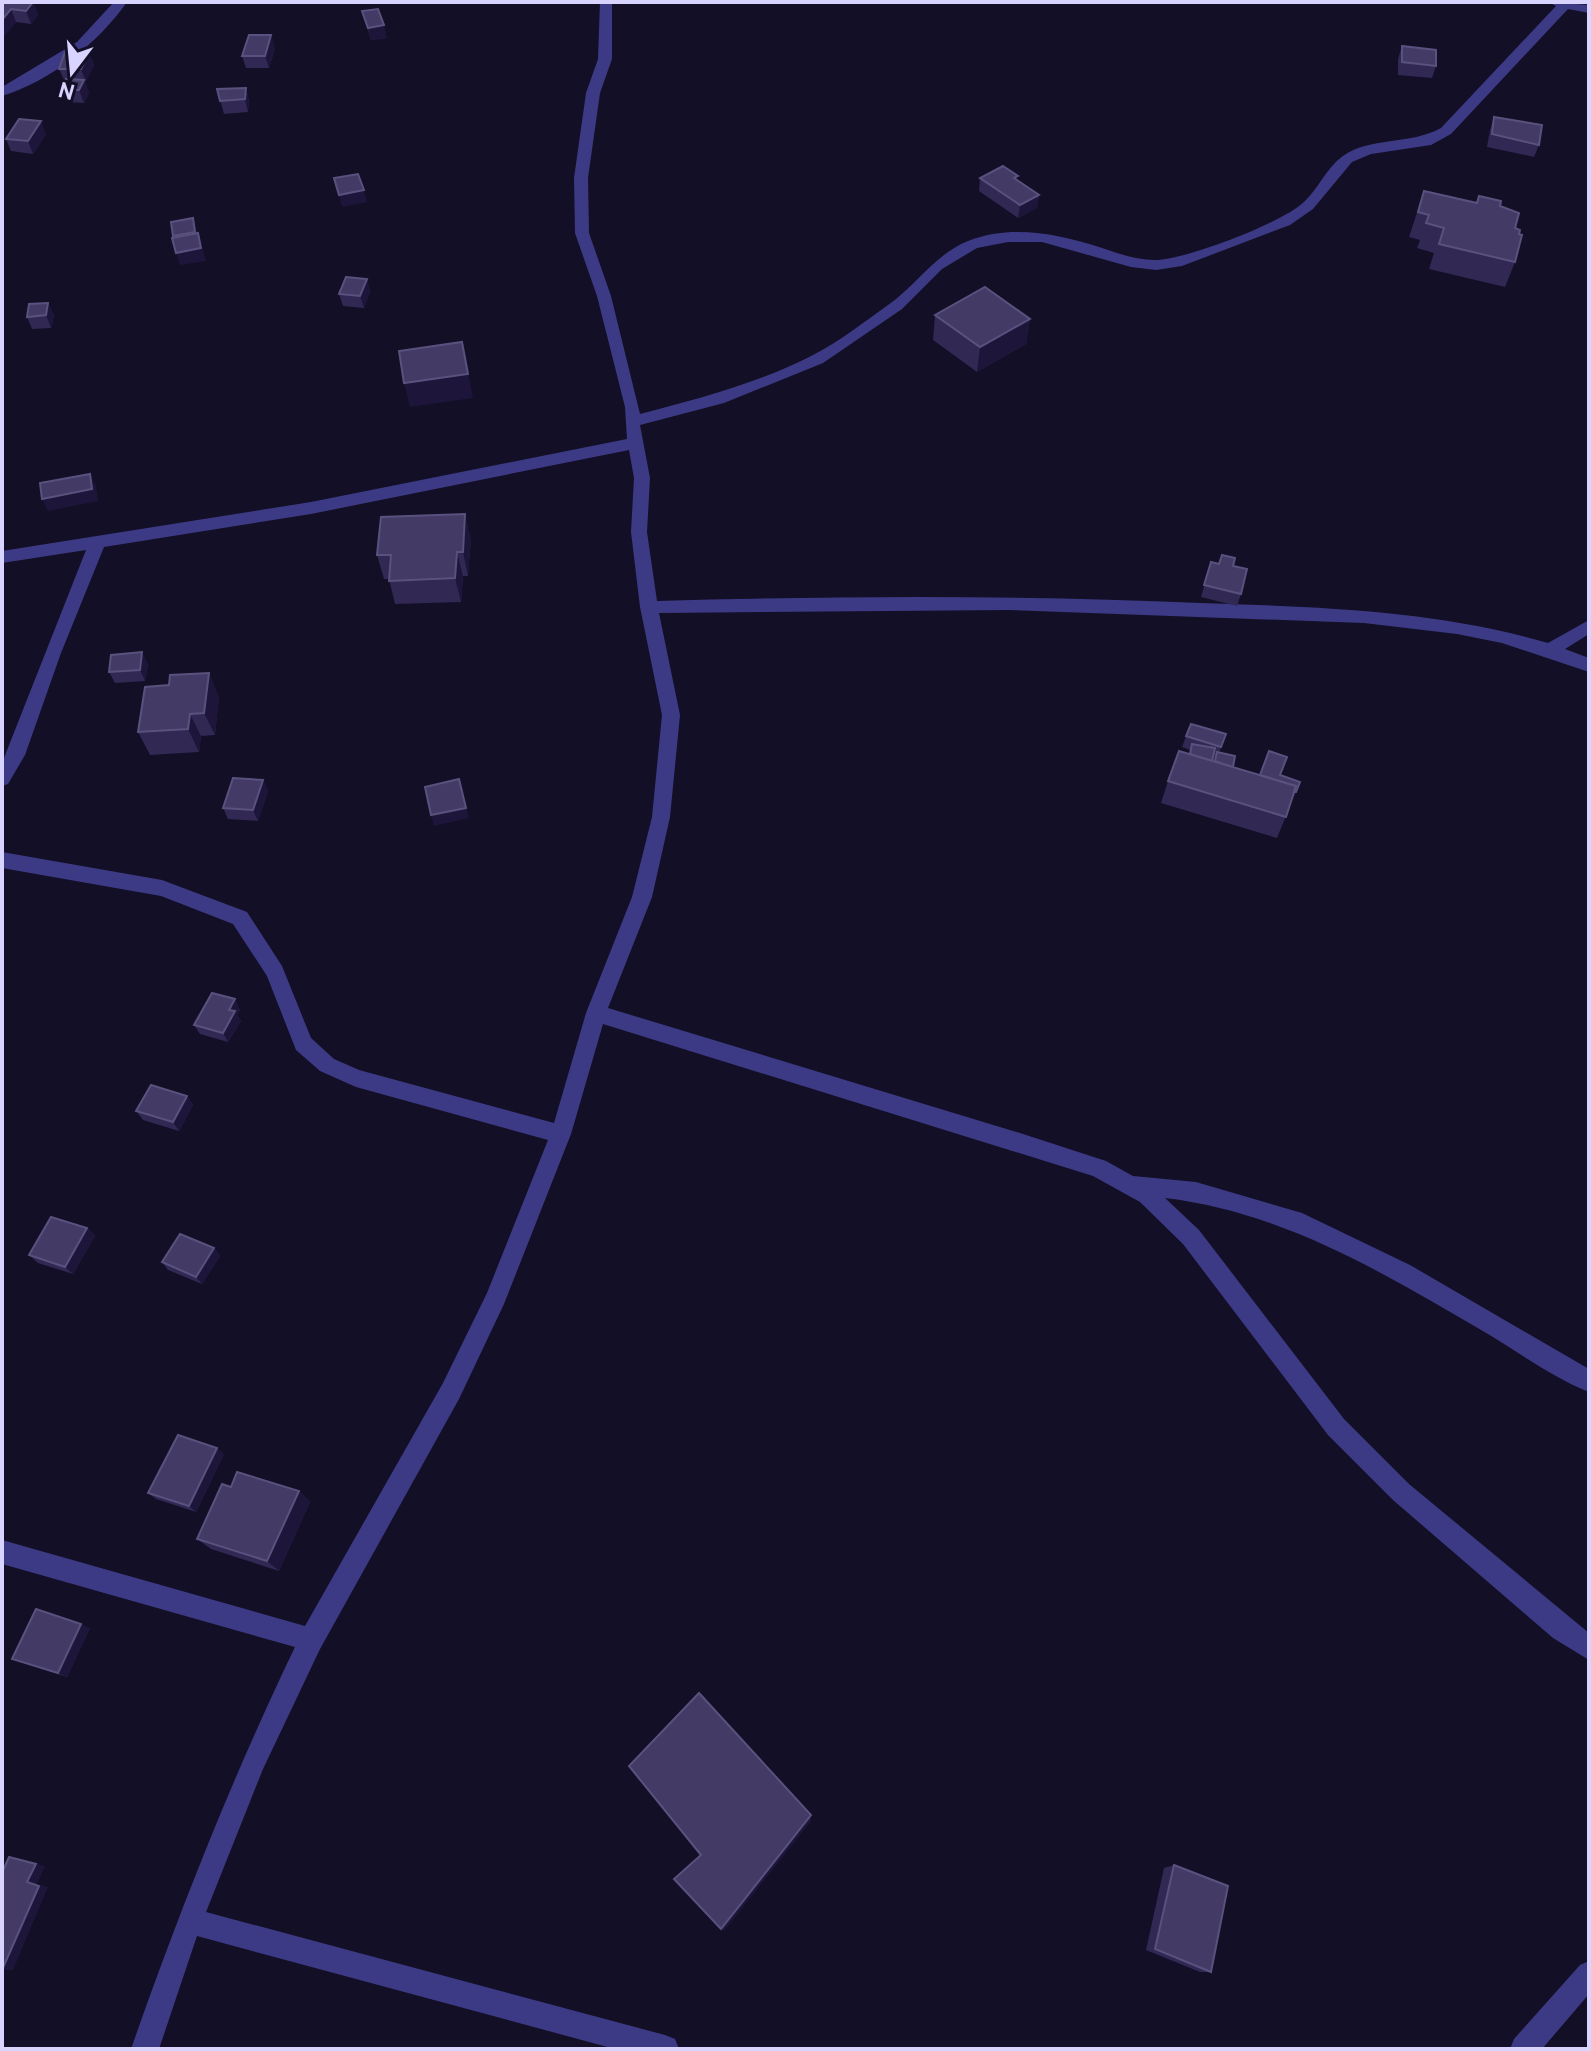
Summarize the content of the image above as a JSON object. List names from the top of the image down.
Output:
{
  "north": "bottom"
}
